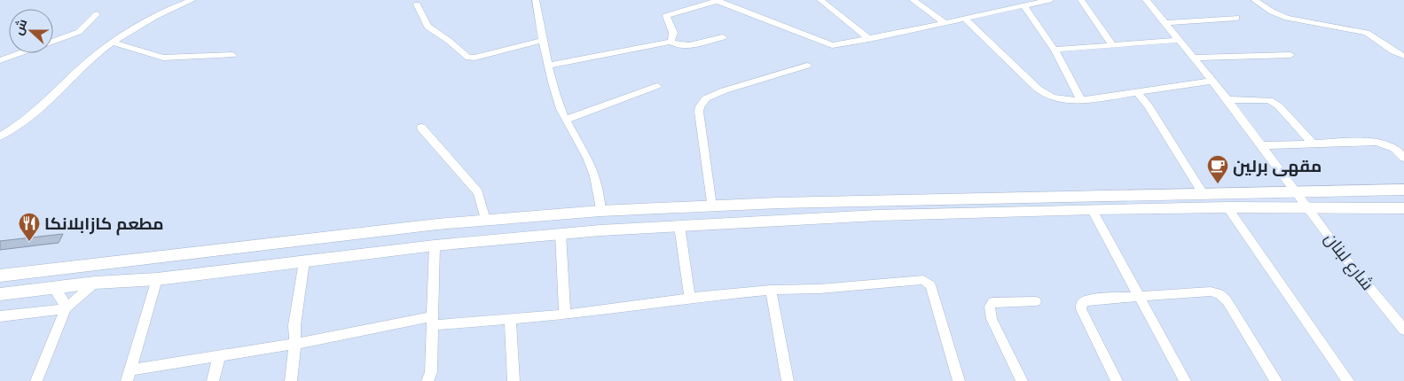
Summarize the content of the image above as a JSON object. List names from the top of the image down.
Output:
{
  "streets": {
    "street": ["شارع لبنان"]
  },
  "places": {
    "cafe": ["مقهى برلين"],
    "restaurant": ["مطعم كازابلانكا"]
  },
  "north": "left"
}
